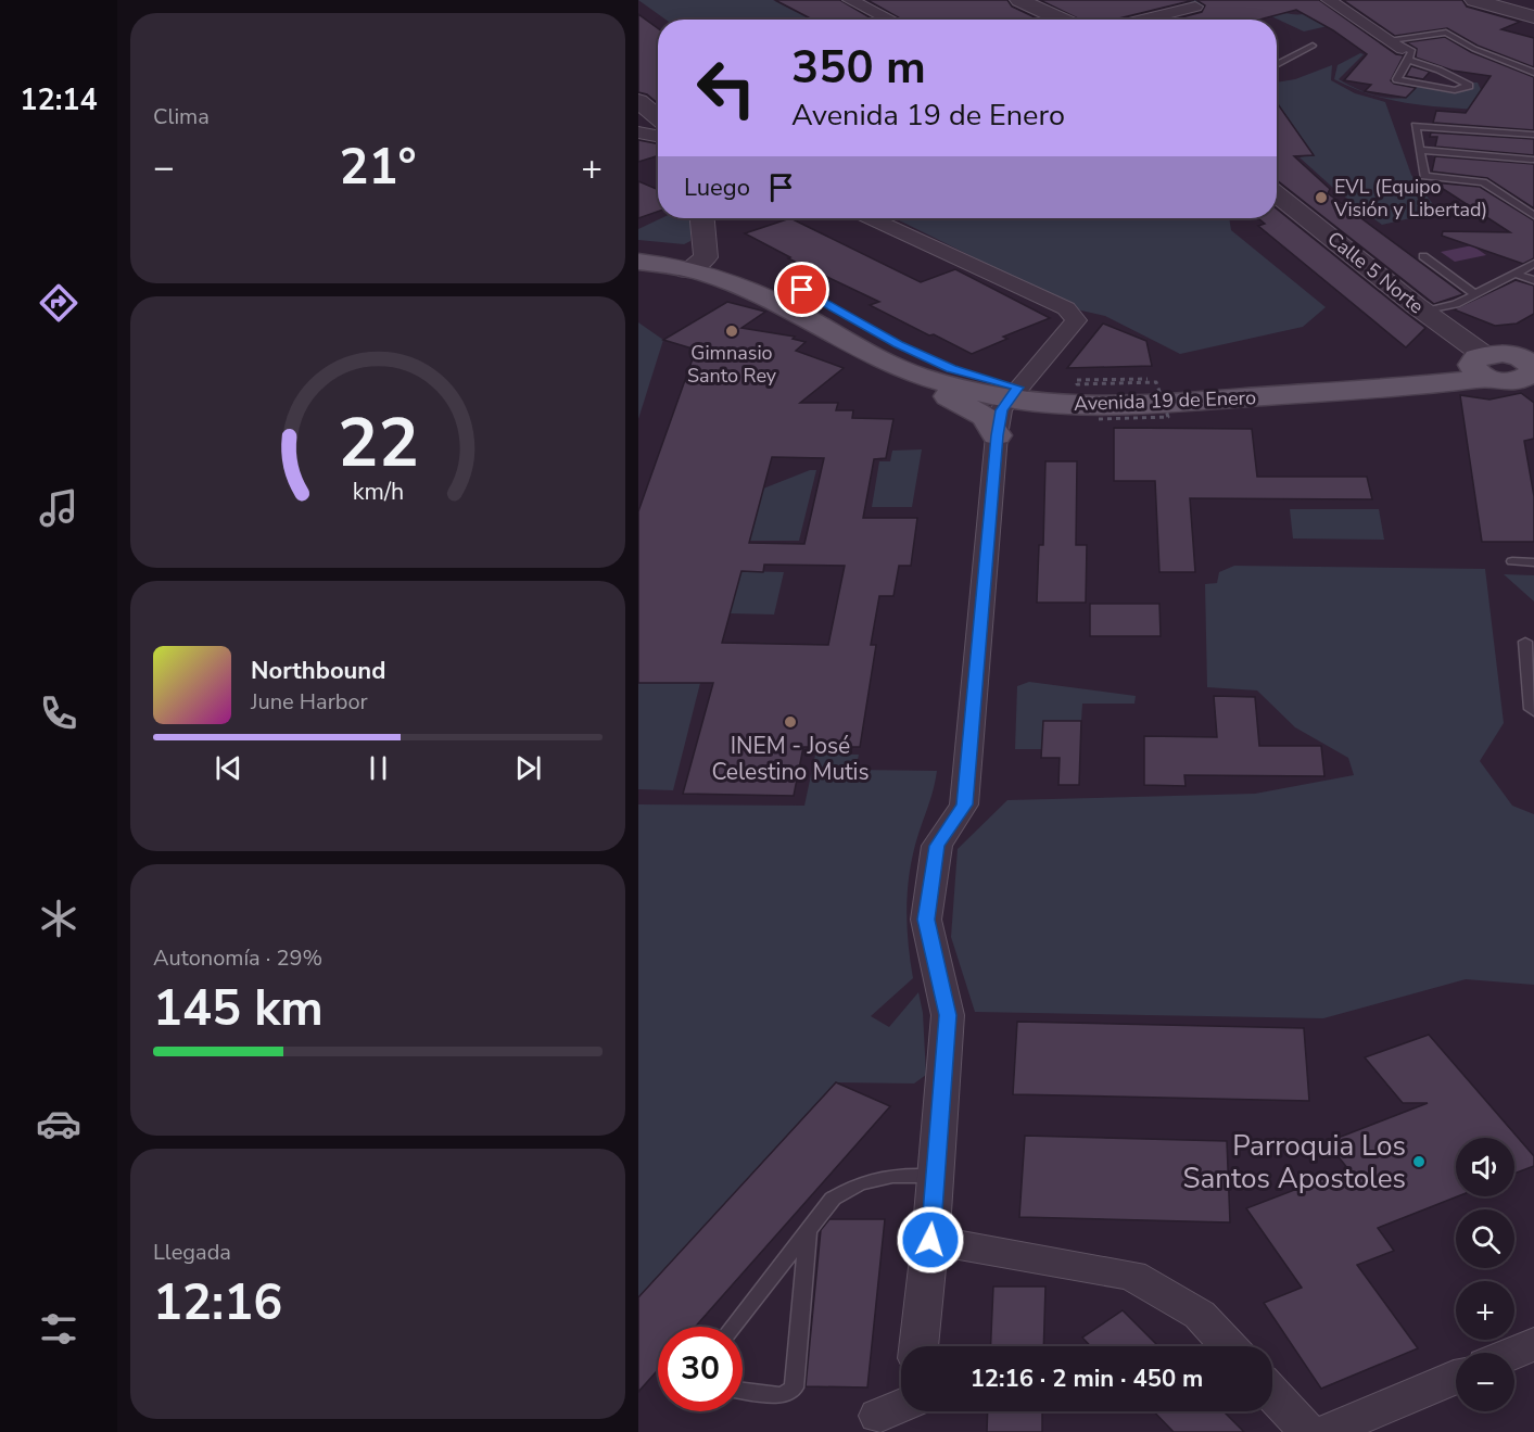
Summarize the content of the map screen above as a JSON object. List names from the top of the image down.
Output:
{
  "streets": {
    "main road": ["Avenida 19 de Enero"],
    "street": ["Calle 5 Norte"]
  },
  "crossings": [
    ["Calle 5 Norte", "Avenida 19 de Enero"]
  ],
  "places": [
    "EVL (Equipo Visión y Libertad)",
    "Gimnasio Santo Rey",
    "INEM - José Celestino Mutis",
    "Parroquia Los Santos Apostoles"
  ],
  "page": {
    "tabs": "12:14",
    "tile": [
      "Clima",
      ["Autonomía · 29%", "145 km"],
      ["Llegada", "12:16"]
    ],
    "turn": ["350 m", "Avenida 19 de Enero"],
    "heat": ["−", "21°", "+"],
    "then": "Luego",
    "song": ["Northbound", "June Harbor"],
    "map_buttons": ["+", "−"],
    "limit": "30",
    "trip": "12:16 · 2 min · 450 m",
    "gauge": ["22", "km/h"]
  }
}
